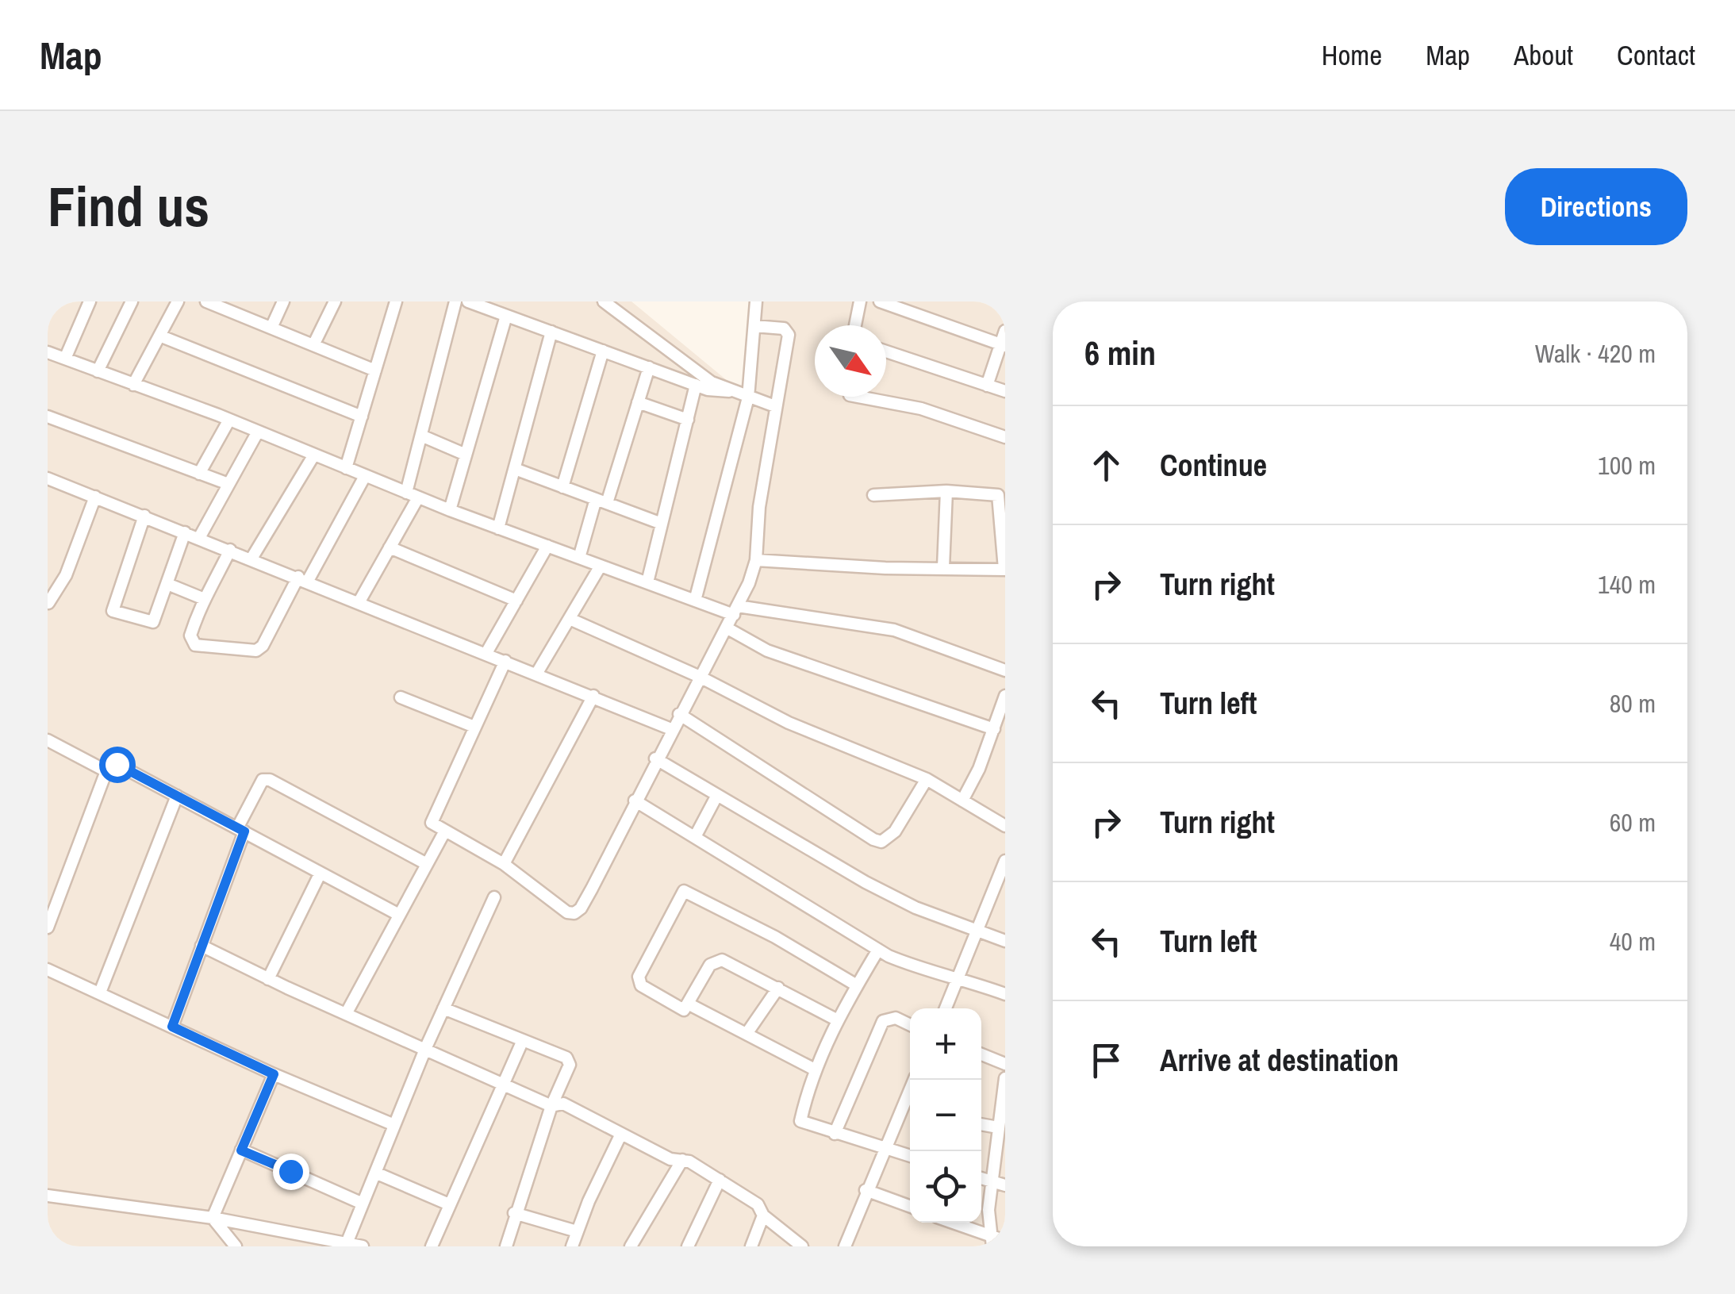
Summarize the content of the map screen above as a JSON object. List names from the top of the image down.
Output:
{
  "north": "bottom right",
  "page": {
    "header": "Map",
    "nav": [
      "Home",
      "Map",
      "About",
      "Contact"
    ],
    "buttons": "Directions",
    "title": "Find us",
    "heading": ["6 min", "Walk · 420 m"],
    "list": [
      ["Continue", "100 m"],
      ["Turn right", "140 m"],
      ["Turn left", "80 m"],
      ["Turn right", "60 m"],
      ["Turn left", "40 m"],
      "Arrive at destination"
    ],
    "map_buttons": ["+", "−"]
  }
}
